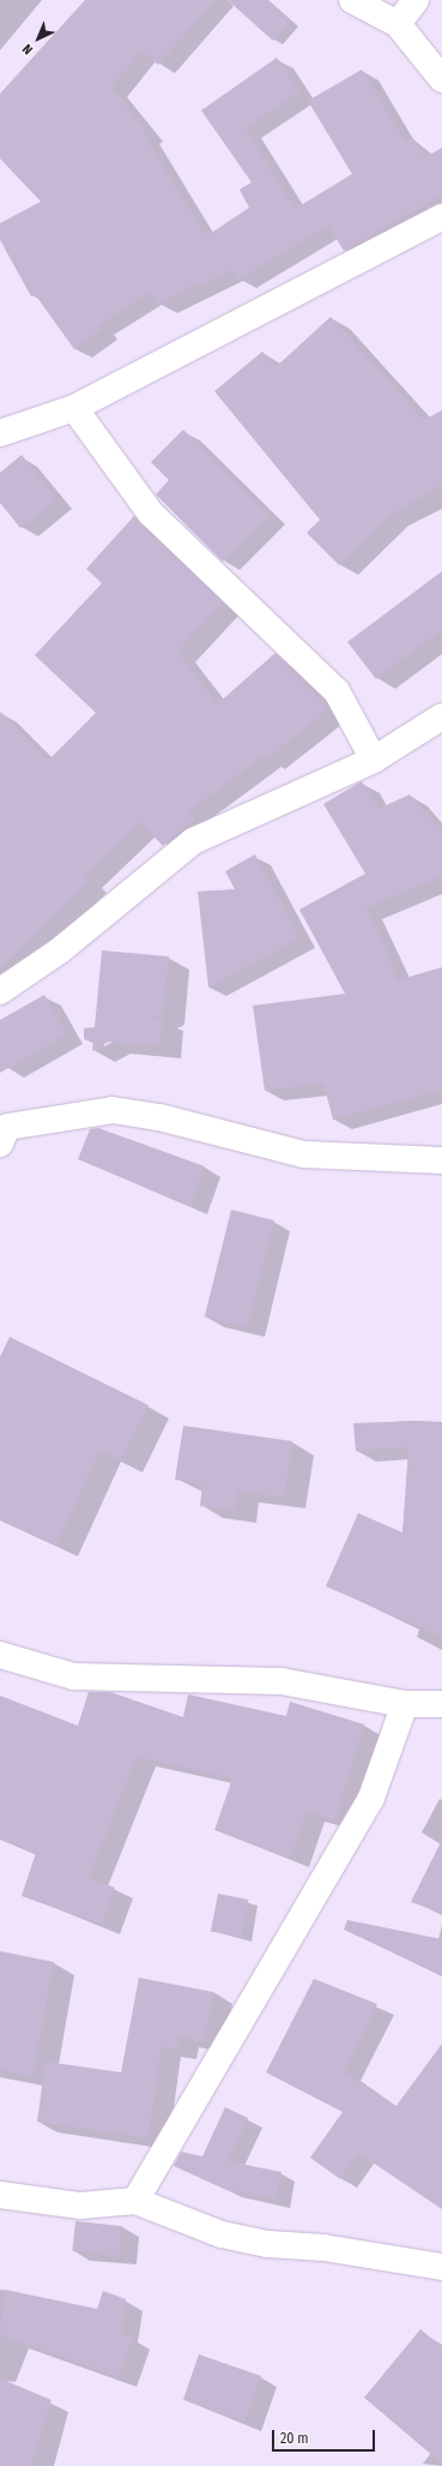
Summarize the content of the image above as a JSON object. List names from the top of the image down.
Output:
{
  "scale_bar": "20 m",
  "north": "bottom left"
}
